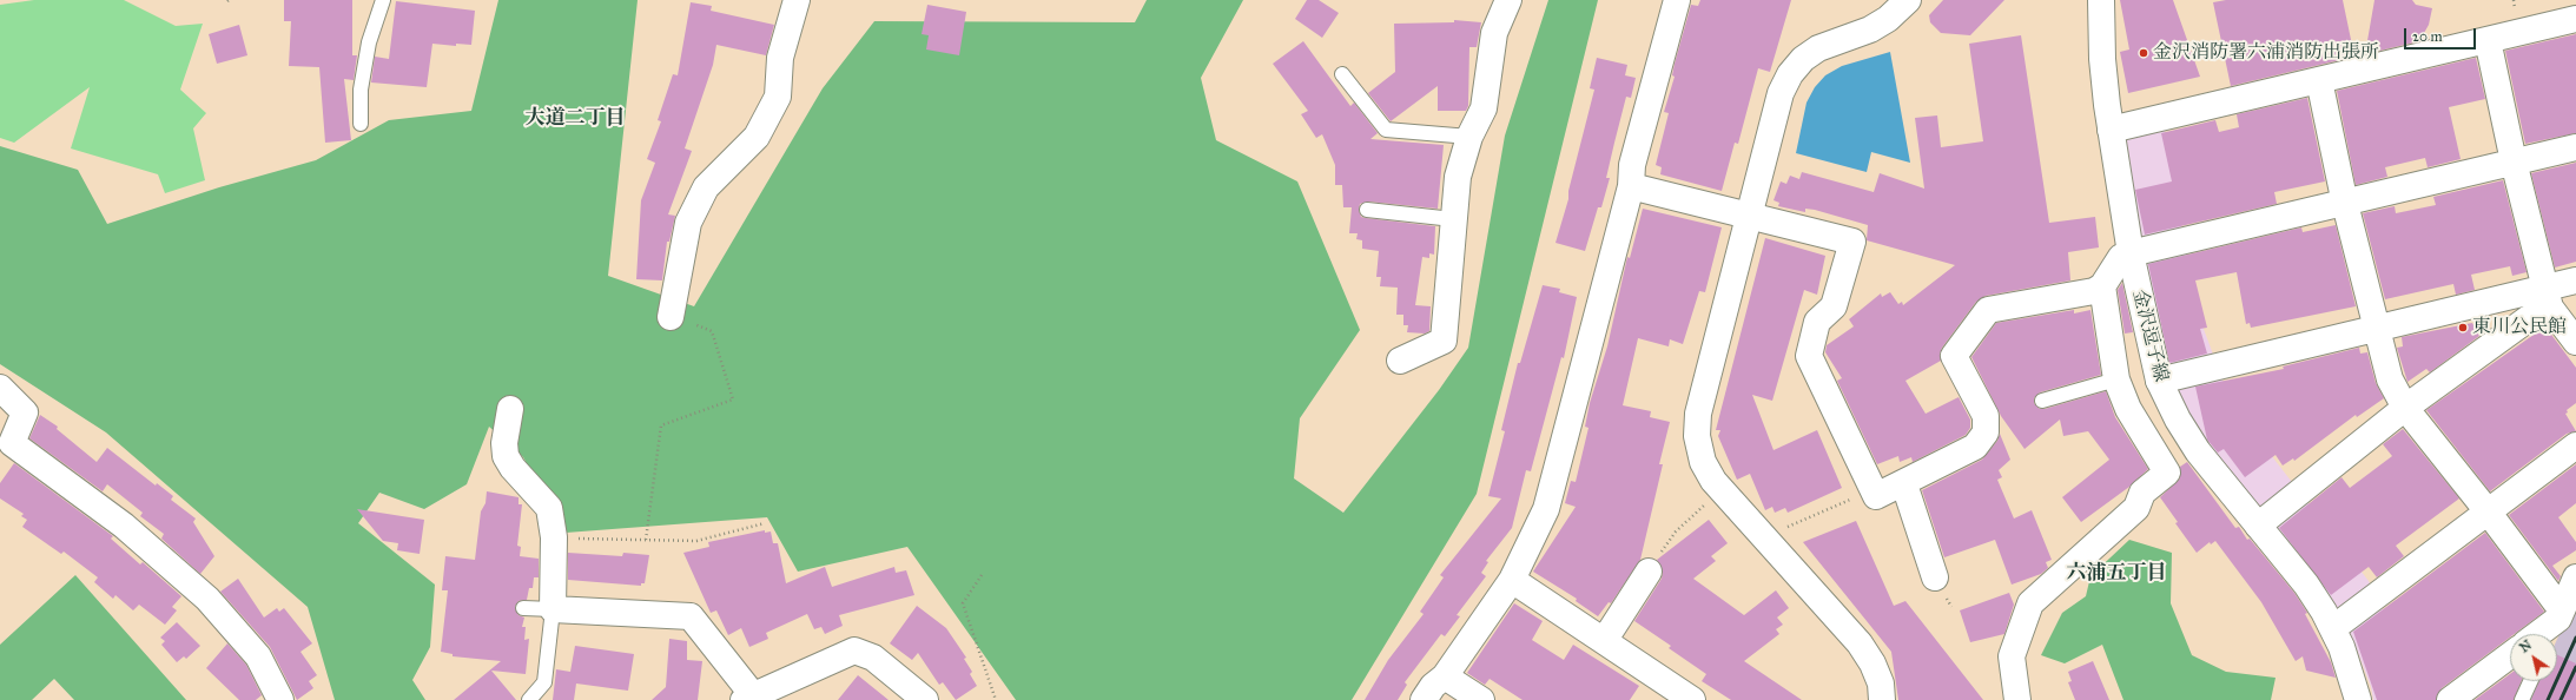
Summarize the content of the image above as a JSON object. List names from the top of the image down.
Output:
{
  "streets": {
    "street": ["金沢逗子線"]
  },
  "districts": ["大道二丁目", "六浦五丁目"],
  "places": ["金沢消防署六浦消防出張所", "東川公民館"],
  "scale_bar": "20 m",
  "north": "top left"
}
